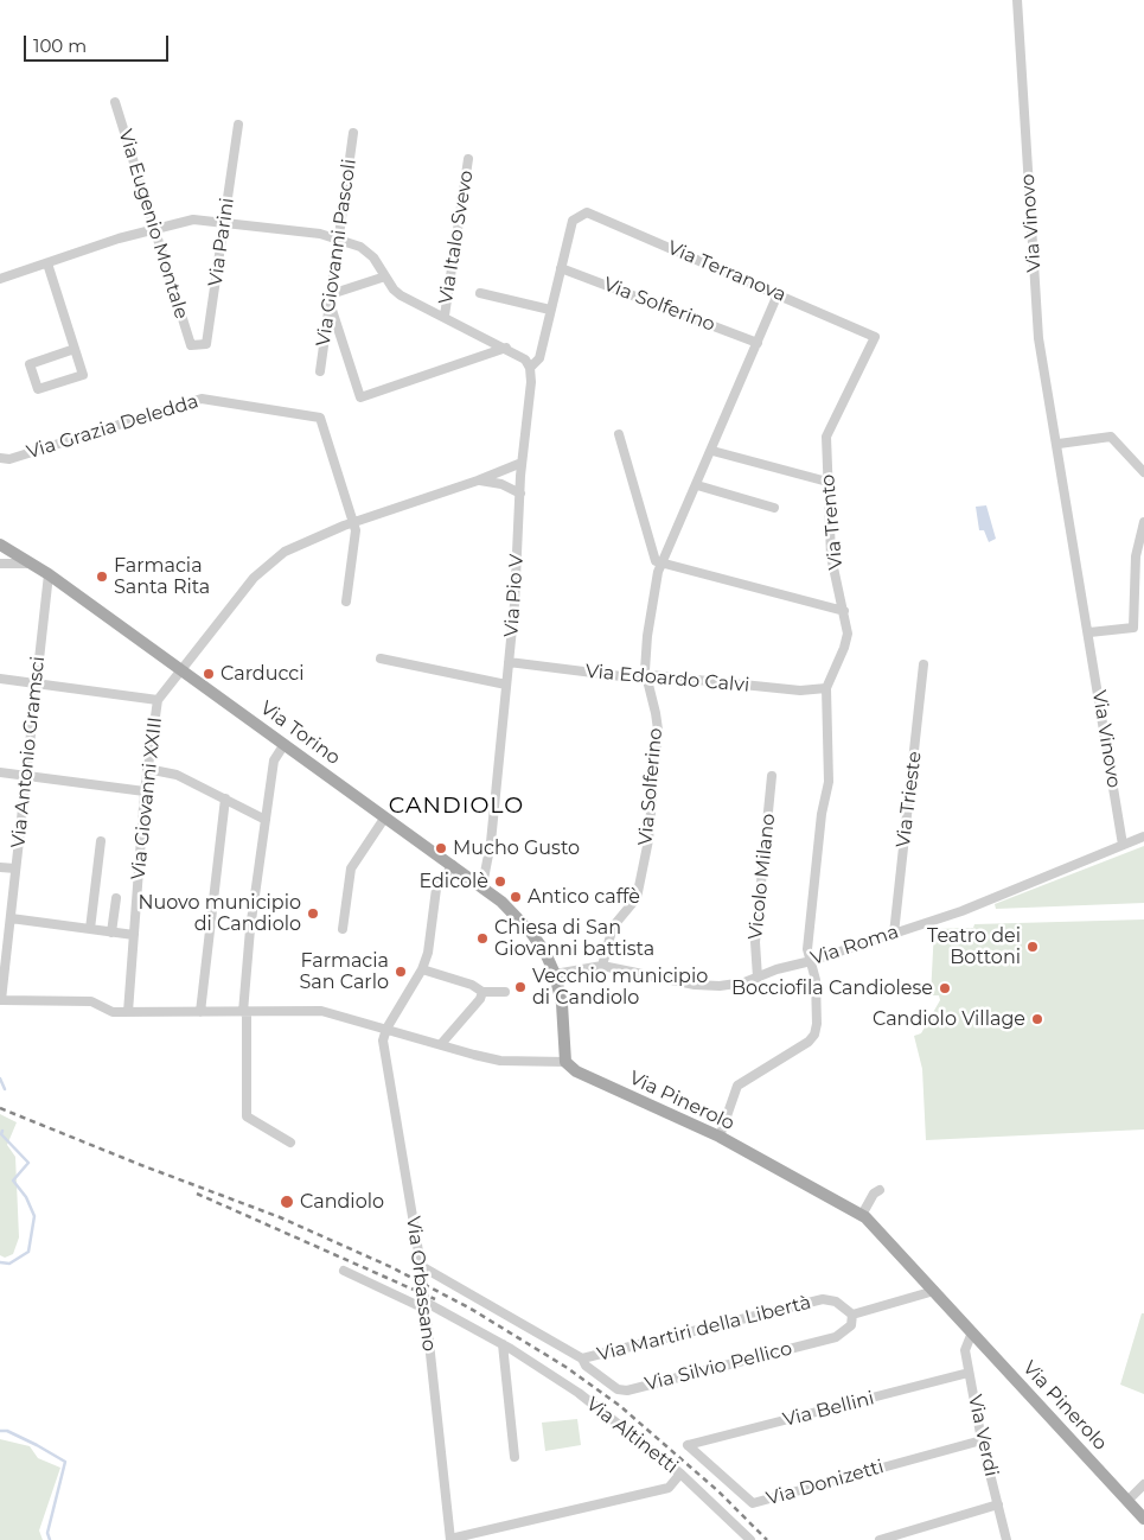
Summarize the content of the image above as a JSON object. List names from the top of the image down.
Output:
{
  "streets": {
    "main road": ["Via Torino", "Via Pinerolo"],
    "street": [
      "Via Vinovo",
      "Via Eugenio Montale",
      "Via Italo Svevo",
      "Via Parini",
      "Via Giovanni Pascoli",
      "Via Terranova",
      "Via Solferino",
      "Via Grazia Deledda",
      "Via Trento",
      "Via Pio V",
      "Via Edoardo Calvi",
      "Via Antonio Gramsci",
      "Via Giovanni XXIII",
      "Via Trieste",
      "Vicolo Milano",
      "Via Roma",
      "Via Orbassano",
      "Via Martiri della Libertà",
      "Via Silvio Pellico",
      "Via Bellini",
      "Via Altinetti",
      "Via Verdi",
      "Via Donizetti"
    ]
  },
  "crossings": [
    ["Via Vinovo", "Via Roma"],
    ["Via Eugenio Montale", "Via Parini"],
    ["Via Terranova", "Via Solferino"],
    ["Via Terranova", "Via Trento"],
    ["Via Terranova", "Via Pio V"],
    ["Via Solferino", "Via Pio V"],
    ["Via Solferino", "Via Edoardo Calvi"],
    ["Via Solferino", "Via Roma"],
    ["Via Grazia Deledda", "Via Giovanni XXIII"],
    ["Via Trento", "Via Edoardo Calvi"],
    ["Via Trento", "Via Roma"],
    ["Via Trento", "Via Pinerolo"],
    ["Via Pio V", "Via Edoardo Calvi"],
    ["Via Pio V", "Via Torino"],
    ["Via Pio V", "Via Giovanni XXIII"],
    ["Via Torino", "Via Antonio Gramsci"],
    ["Via Torino", "Via Giovanni XXIII"],
    ["Via Torino", "Via Roma"],
    ["Via Trieste", "Via Roma"],
    ["Vicolo Milano", "Via Roma"],
    ["Via Pinerolo", "Via Verdi"],
    ["Via Orbassano", "Via Martiri della Libertà"],
    ["Via Orbassano", "Via Altinetti"],
    ["Via Martiri della Libertà", "Via Silvio Pellico"],
    ["Via Bellini", "Via Verdi"],
    ["Via Bellini", "Via Donizetti"],
    ["Via Verdi", "Via Donizetti"]
  ],
  "districts": ["CANDIOLO"],
  "places": [
    "Farmacia Santa Rita",
    "Carducci",
    "Mucho Gusto",
    "Edicolè",
    "Antico caffè",
    "Nuovo municipio di Candiolo",
    "Chiesa di San Giovanni battista",
    "Teatro dei Bottoni",
    "Farmacia San Carlo",
    "Vecchio municipio di Candiolo",
    "Bocciofila Candiolese",
    "Candiolo Village",
    "Candiolo"
  ],
  "scale_bar": "100 m"
}
